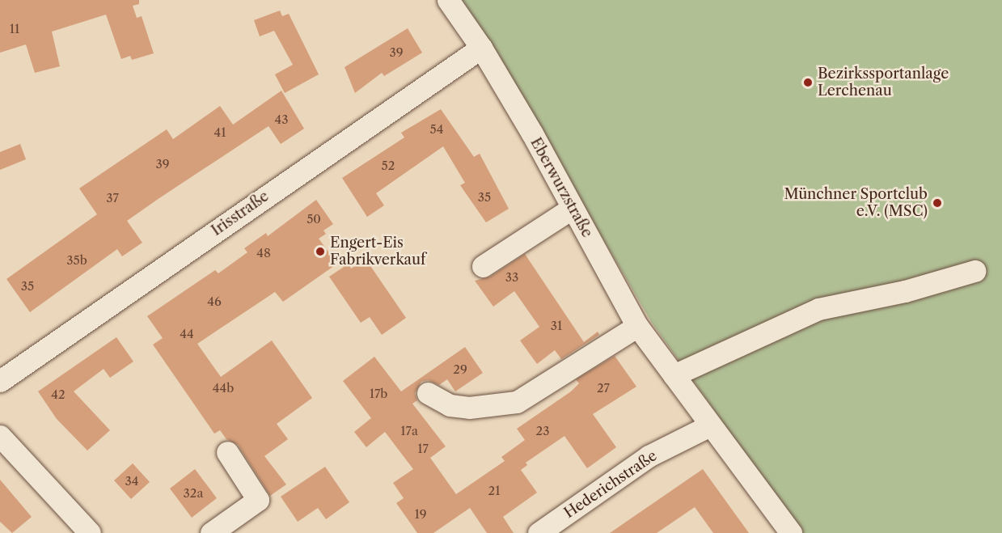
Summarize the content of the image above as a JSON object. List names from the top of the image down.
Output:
{
  "streets": {
    "street": ["Eberwurzstraße", "Irisstraße", "Hederichstraße"]
  },
  "crossings": [
    ["Eberwurzstraße", "Irisstraße"],
    ["Eberwurzstraße", "Hederichstraße"]
  ],
  "places": ["Bezirkssportanlage Lerchenau", "Münchner Sportclub e.V. (MSC)", "Engert-Eis Fabrikverkauf"],
  "house_numbers": [
    "11",
    "39",
    "43",
    "54",
    "41",
    "39",
    "52",
    "35",
    "37",
    "50",
    "48",
    "35b",
    "33",
    "35",
    "46",
    "31",
    "44",
    "29",
    "44b",
    "27",
    "17b",
    "42",
    "17a",
    "23",
    "17",
    "34",
    "21",
    "32a",
    "19"
  ]
}
